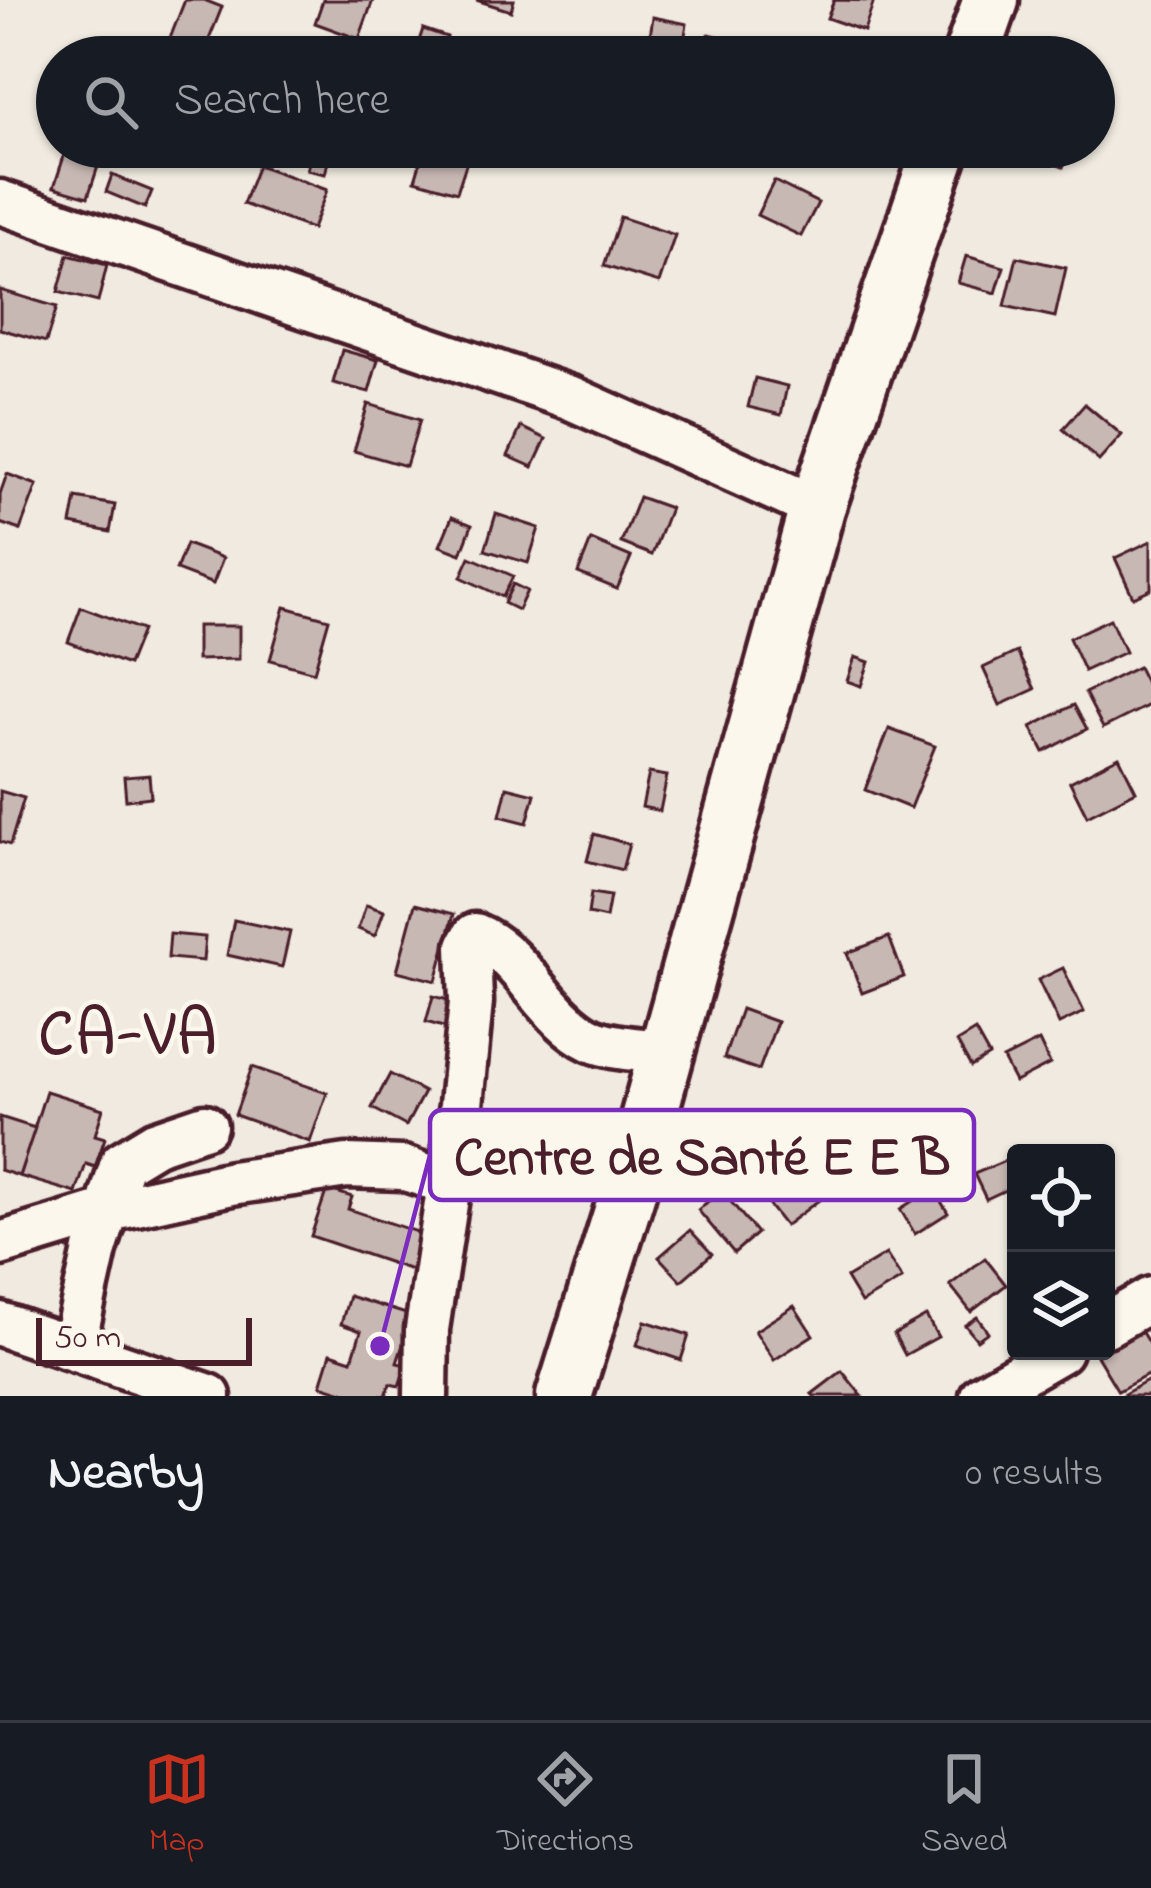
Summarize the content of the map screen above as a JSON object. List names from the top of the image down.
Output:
{
  "districts": ["CA-VA"],
  "places": ["Centre de Santé E E B"],
  "scale_bar": "50 m",
  "page": {
    "search": "Search here",
    "scale": "50 m",
    "heading": ["Nearby", "0 results"],
    "nav": ["Map", "Directions", "Saved"]
  }
}
